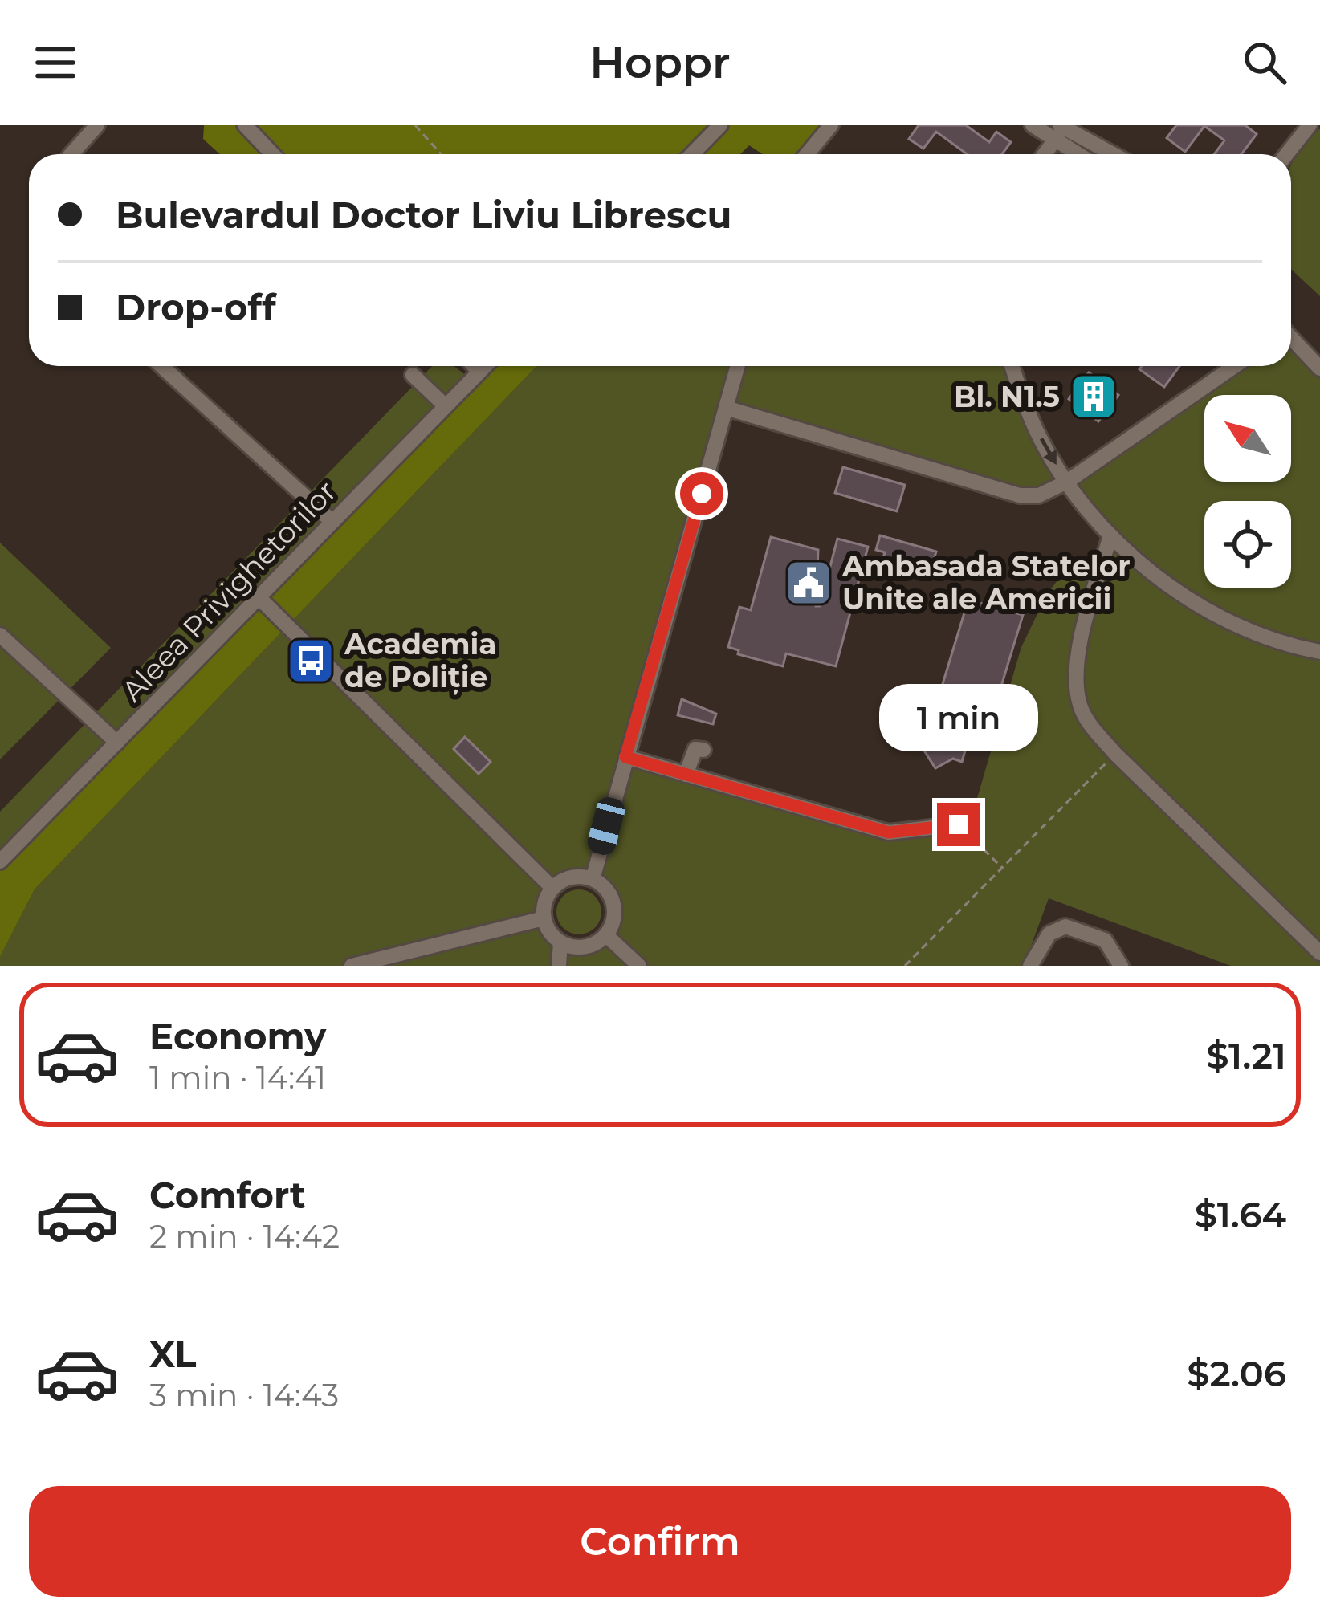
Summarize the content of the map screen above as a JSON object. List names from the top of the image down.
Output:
{
  "streets": {
    "street": ["Aleea Privighetorilor"]
  },
  "places": {
    "building": ["Bl. N1.5"],
    "public building": ["Ambasada Statelor Unite ale Americii"],
    "bus stop": ["Academia de Poliție"]
  },
  "north": "top left",
  "page": {
    "header": "Hoppr",
    "banner": ["Bulevardul Doctor Liviu Librescu", "Drop-off"],
    "bubble": "1 min",
    "list": [
      {
        "name": "Economy",
        "note": "1 min · 14:41",
        "value": "$1.21"
      },
      {
        "name": "Comfort",
        "note": "2 min · 14:42",
        "value": "$1.64"
      },
      {
        "name": "XL",
        "note": "3 min · 14:43",
        "value": "$2.06"
      }
    ],
    "buttons": "Confirm"
  }
}
